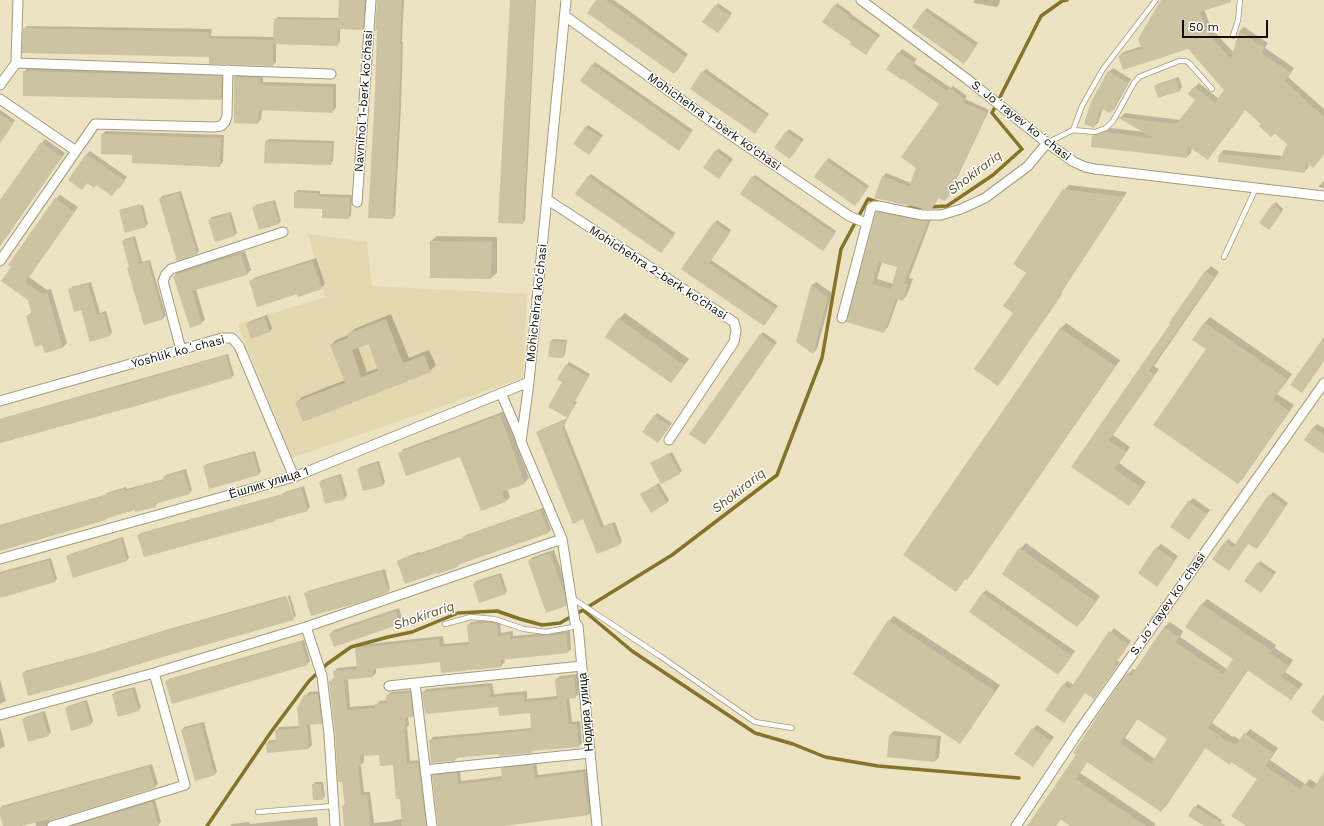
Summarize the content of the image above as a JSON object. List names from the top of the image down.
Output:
{
  "streets": {
    "street": [
      "Navnihol 1-berk ko'chasi",
      "S. Joʻrayev koʻchasi",
      "Mohichehra 1-berk ko'chasi",
      "Mohichehra 2-berk ko'chasi",
      "Mohichehra ko'chasi",
      "Yoshlik koʻchasi",
      "Ёшлик улица 1",
      "Нодира улица"
    ]
  },
  "crossings": [
    ["Mohichehra 1-berk ko'chasi", "Mohichehra ko'chasi"],
    ["Mohichehra 2-berk ko'chasi", "Mohichehra ko'chasi"],
    ["Mohichehra ko'chasi", "Ёшлик улица 1"],
    ["Yoshlik koʻchasi", "Ёшлик улица 1"]
  ],
  "water": ["Shokirariq"],
  "scale_bar": "50 m"
}
